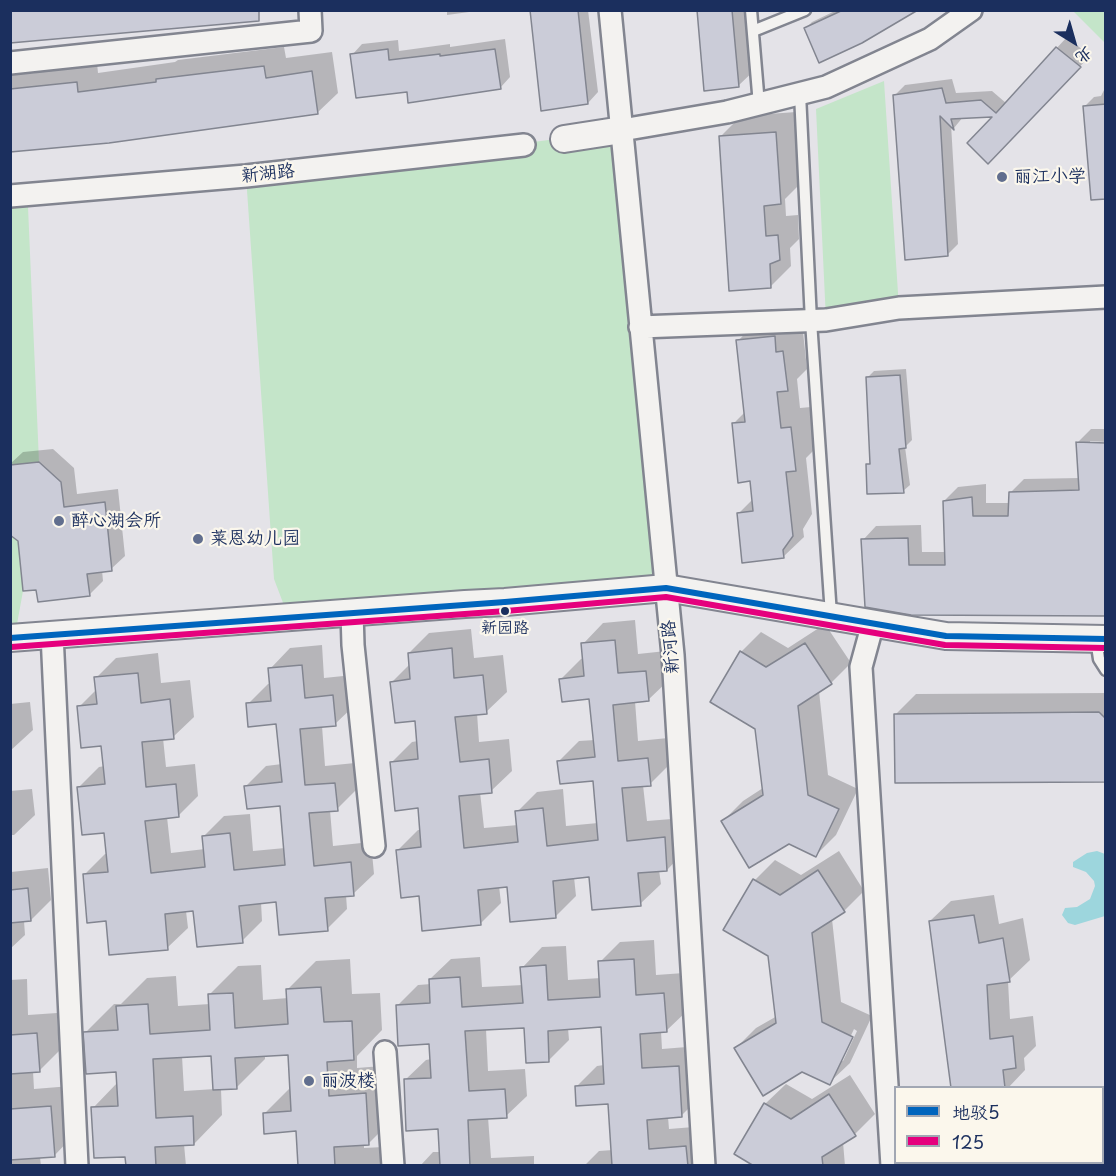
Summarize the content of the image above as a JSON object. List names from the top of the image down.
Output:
{
  "streets": {
    "street": ["新湖路", "新河路"]
  },
  "places": [
    "丽江小学",
    "醉心湖会所",
    "莱恩幼儿园",
    "新园路",
    "丽波楼"
  ],
  "lines": ["transit line 地驳5", "transit line 125"],
  "legend": ["地驳5", "125"],
  "north": "bottom right"
}
